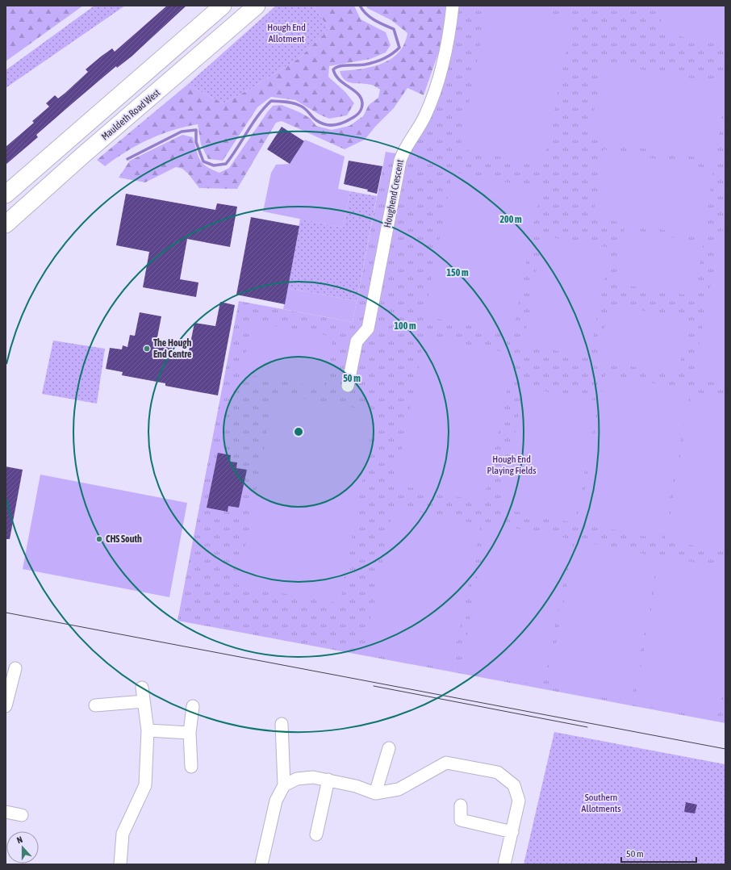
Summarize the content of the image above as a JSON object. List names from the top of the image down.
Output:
{
  "streets": {
    "street": ["Mauldeth Road West", "Houghend Crescent"]
  },
  "parks": ["Hough End Allotment", "Hough End Playing Fields", "Southern Allotments"],
  "places": ["The Hough End Centre", "CHS South"],
  "scale_bar": "50 m",
  "north": "top",
  "rings": [
    "200 m",
    "150 m",
    "100 m",
    "50 m"
  ]
}
